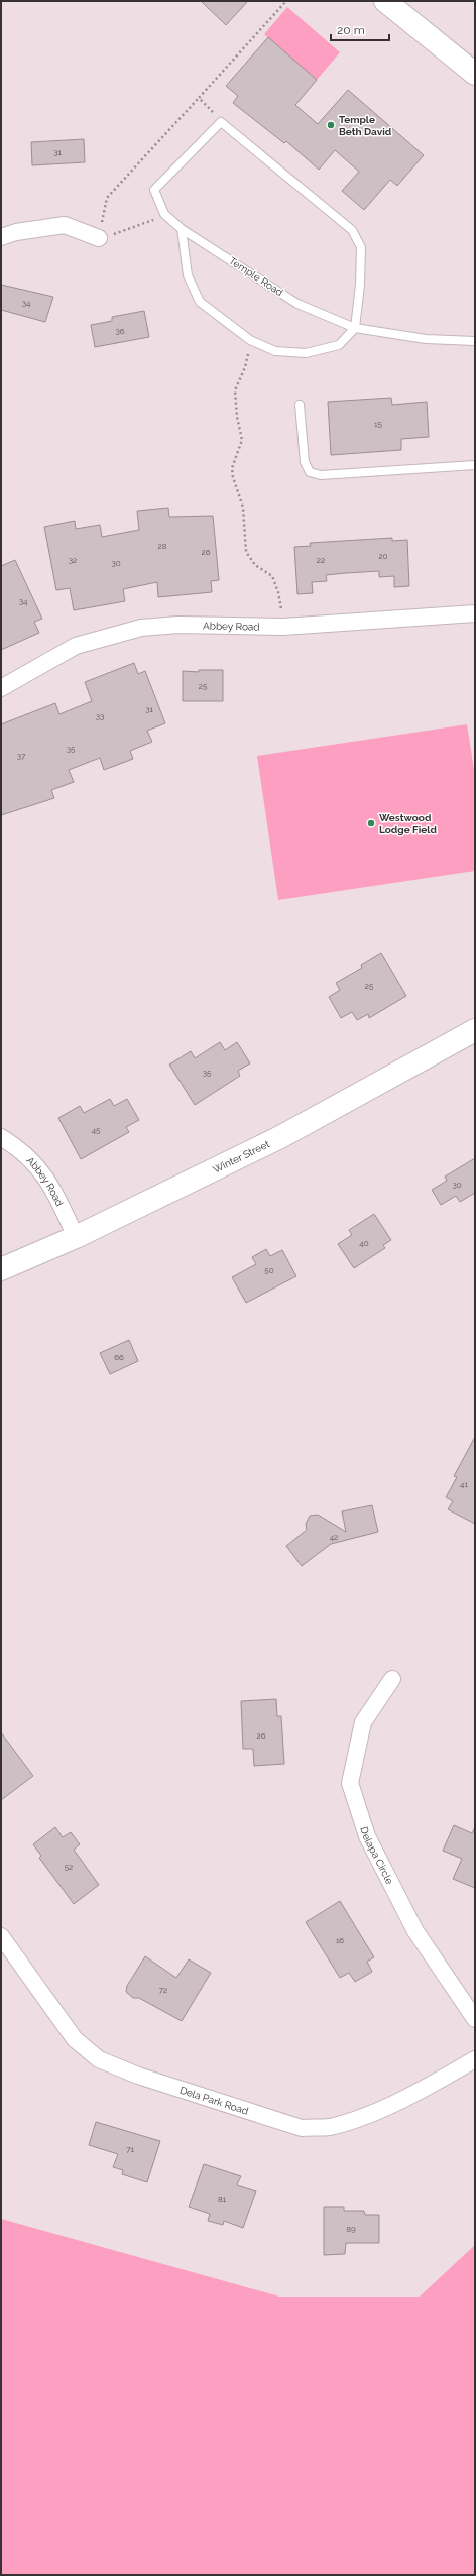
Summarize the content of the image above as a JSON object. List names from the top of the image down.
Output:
{
  "streets": {
    "street": [
      "Abbey Road",
      "Winter Street",
      "Delapa Circle",
      "Dela Park Road"
    ],
    "lane": ["Temple Road"]
  },
  "crossings": [
    ["Abbey Road", "Winter Street"]
  ],
  "places": ["Temple Beth David", "Westwood Lodge Field"],
  "house_numbers": [
    "31",
    "34",
    "36",
    "15",
    "28",
    "26",
    "20",
    "32",
    "22",
    "30",
    "34",
    "25",
    "31",
    "33",
    "35",
    "37",
    "25",
    "35",
    "45",
    "30",
    "40",
    "50",
    "66",
    "41",
    "42",
    "26",
    "52",
    "16",
    "72",
    "71",
    "81",
    "89"
  ],
  "scale_bar": "20 m"
}
